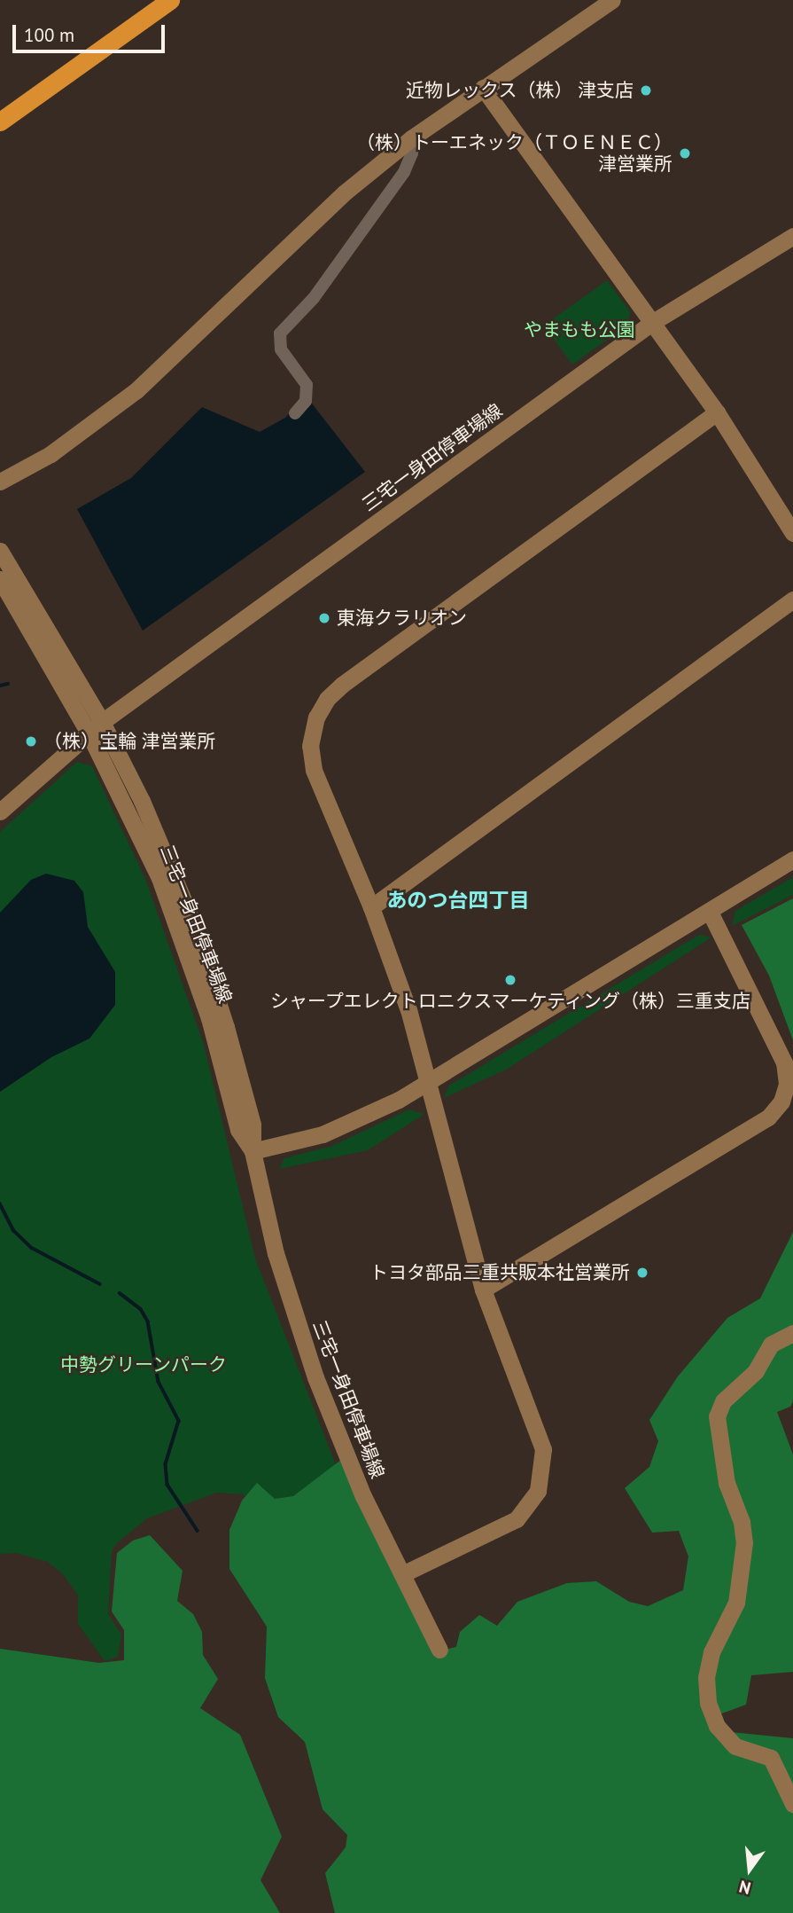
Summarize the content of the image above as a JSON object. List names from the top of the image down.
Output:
{
  "streets": {
    "street": ["三宅一身田停車場線"]
  },
  "districts": ["あのつ台四丁目"],
  "parks": ["やまもも公園", "中勢グリーンパーク"],
  "places": [
    "近物レックス（株） 津支店",
    "（株）トーエネック（ＴＯＥＮＥＣ） 津営業所",
    "東海クラリオン",
    "（株）宝輪 津営業所",
    "シャープエレクトロニクスマーケティング（株）三重支店",
    "トヨタ部品三重共販本社営業所"
  ],
  "scale_bar": "100 m",
  "north": "bottom"
}
